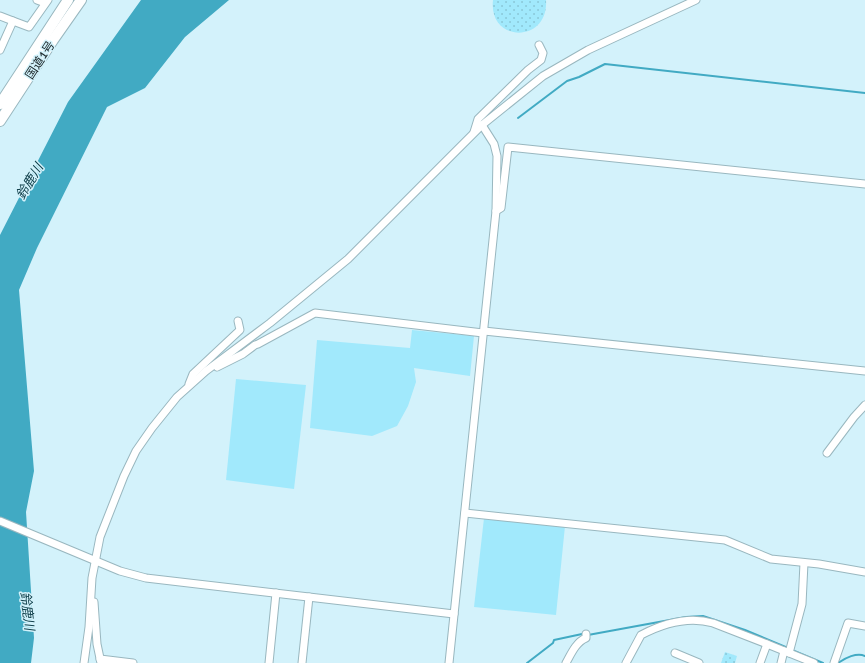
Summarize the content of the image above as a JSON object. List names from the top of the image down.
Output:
{
  "streets": {
    "highway": ["国道1号"]
  },
  "water": ["鈴鹿川"]
}
